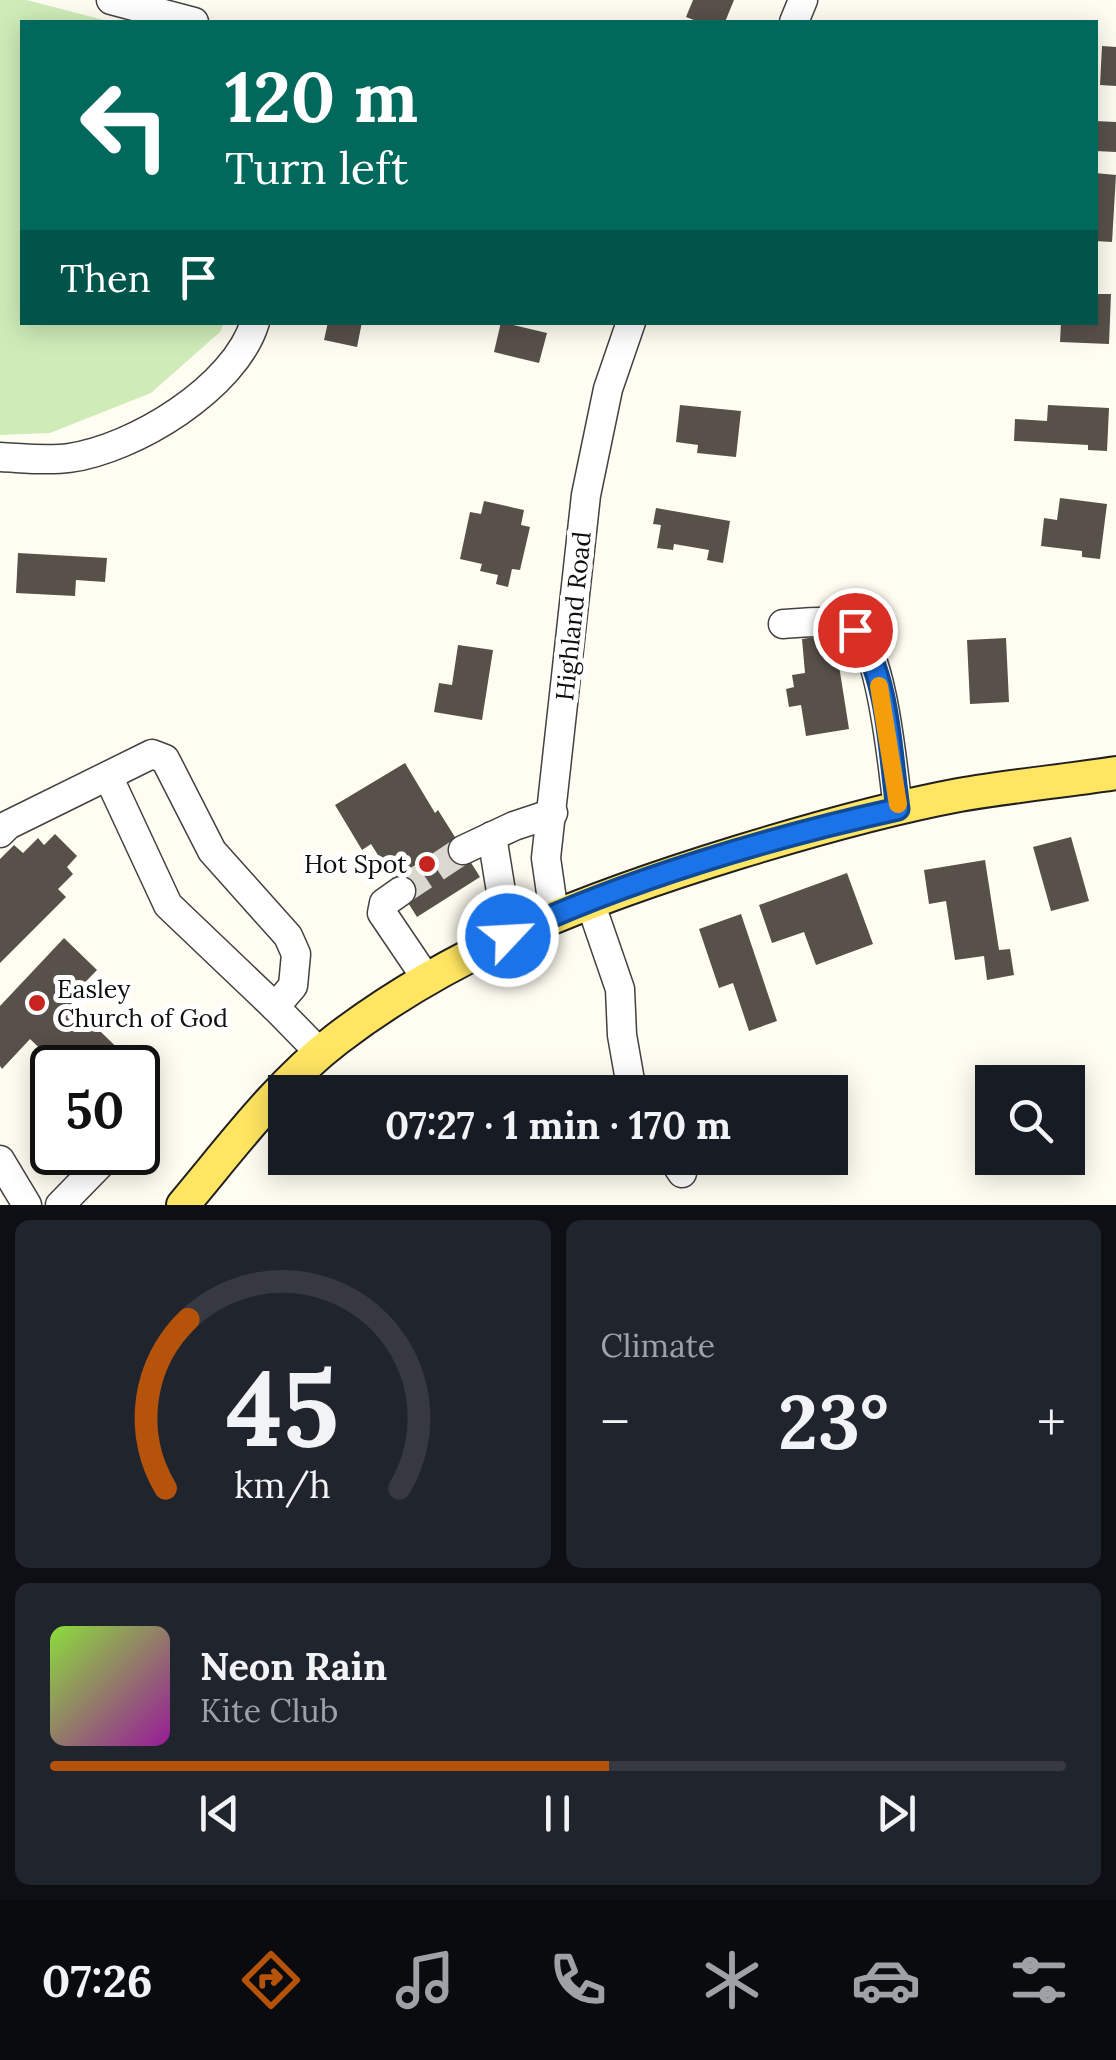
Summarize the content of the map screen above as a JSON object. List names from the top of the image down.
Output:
{
  "streets": {
    "street": ["Highland Road"]
  },
  "places": ["Hot Spot", "Easley Church of God"],
  "page": {
    "turn": ["120 m", "Turn left"],
    "then": "Then",
    "limit": "50",
    "trip": "07:27 · 1 min · 170 m",
    "tile": "Climate",
    "heat": ["−", "23°", "+"],
    "song": ["Neon Rain", "Kite Club"],
    "tabs": "07:26",
    "gauge": ["45", "km/h"]
  }
}
